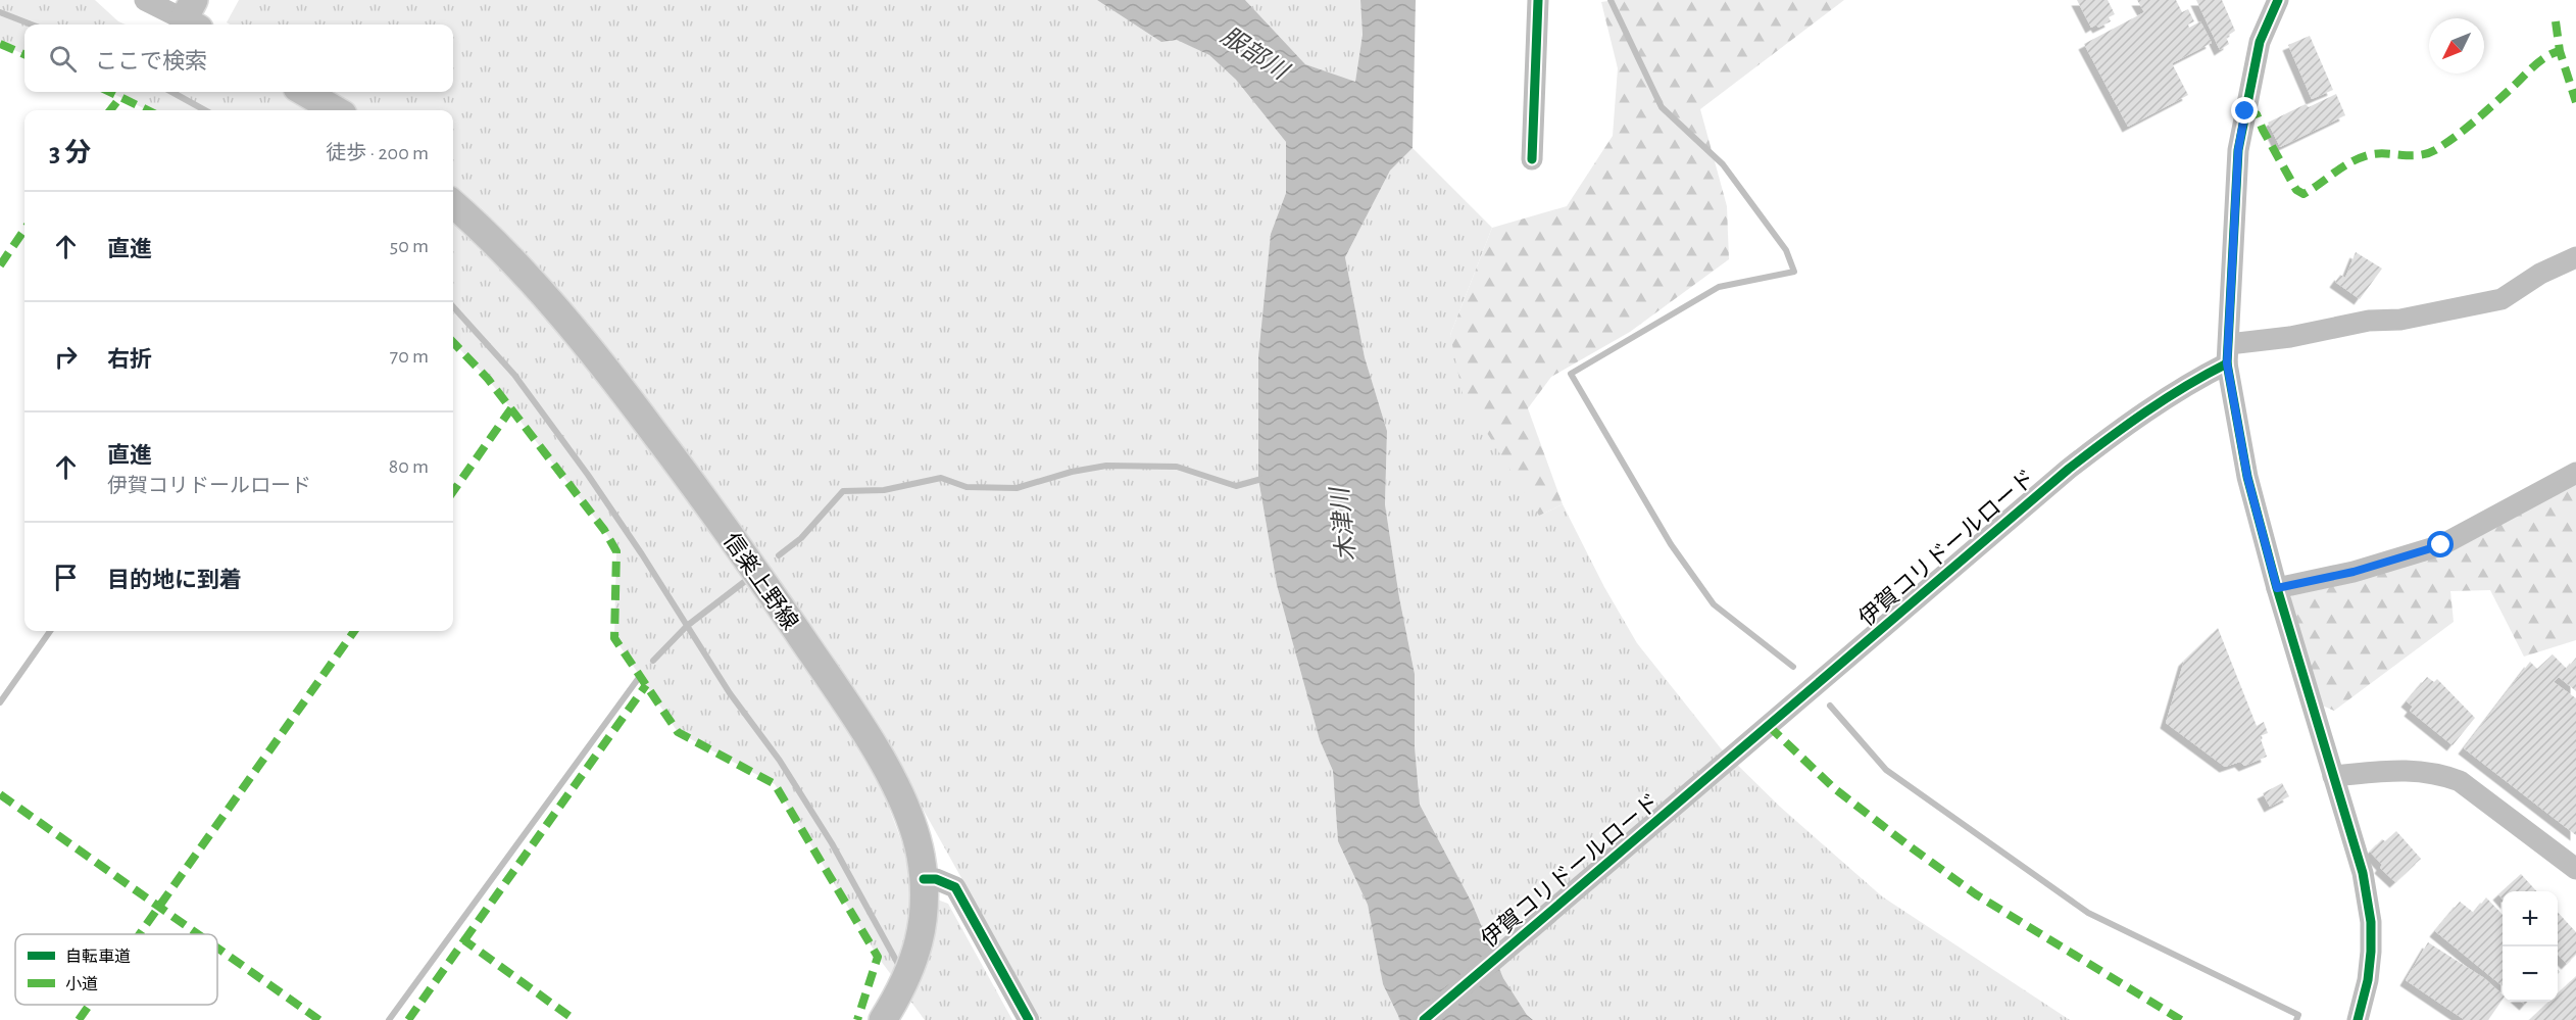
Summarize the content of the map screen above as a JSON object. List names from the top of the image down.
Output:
{
  "streets": {
    "main road": ["信楽上野線"],
    "street": ["伊賀コリドールロード"]
  },
  "water": ["服部川", "木津川"],
  "legend": ["自転車道", "小道"],
  "north": "bottom left",
  "page": {
    "search": "ここで検索",
    "heading": ["3 分", "徒歩 · 200 m"],
    "list": [
      ["直進", "50 m"],
      ["右折", "70 m"],
      ["直進", "伊賀コリドールロード", "80 m"],
      "目的地に到着"
    ],
    "map_buttons": ["+", "−"]
  }
}
